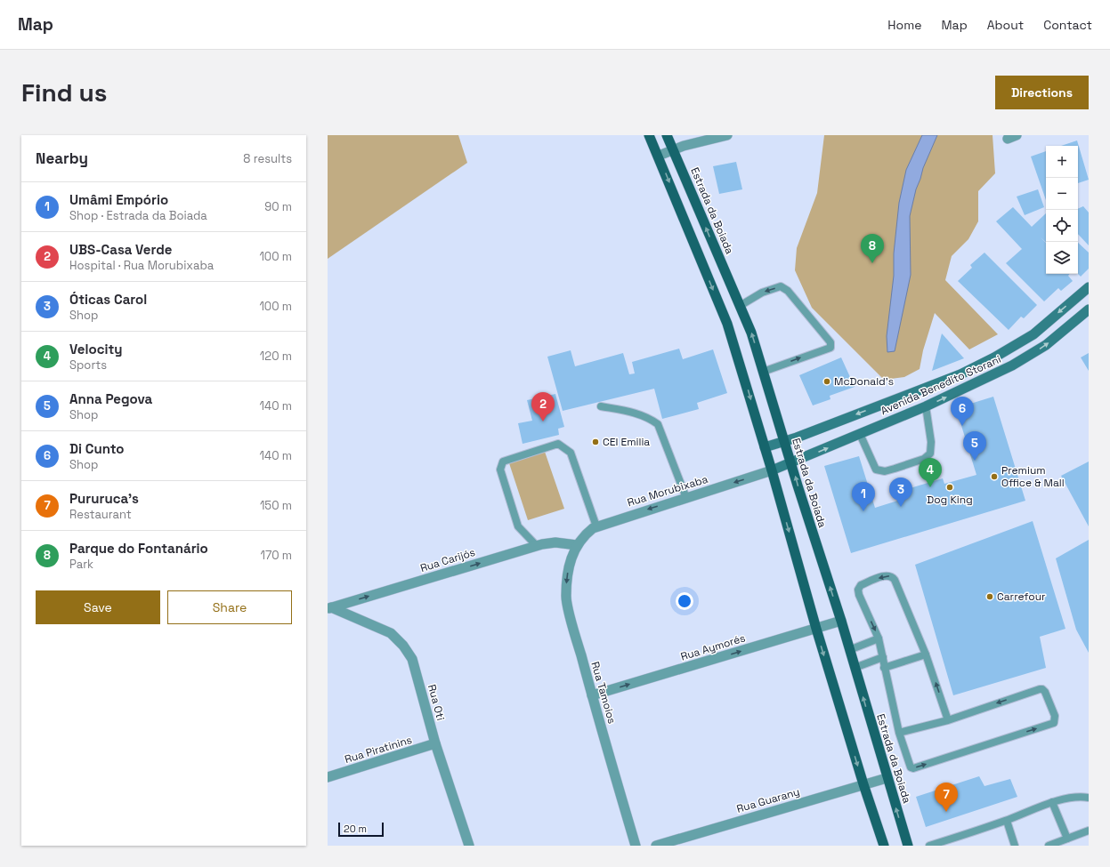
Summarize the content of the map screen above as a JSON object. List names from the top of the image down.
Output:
{
  "streets": {
    "main road": ["Estrada da Boiada", "Avenida Benedito Storani"],
    "street": [
      "Rua Morubixaba",
      "Rua Carijós",
      "Rua Aymorés",
      "Rua Tamoios",
      "Rua Oti",
      "Rua Piratinins",
      "Rua Guarany"
    ]
  },
  "crossings": [
    ["Estrada da Boiada", "Avenida Benedito Storani"],
    ["Estrada da Boiada", "Rua Aymorés"],
    ["Estrada da Boiada", "Rua Guarany"],
    ["Avenida Benedito Storani", "Rua Morubixaba"],
    ["Rua Morubixaba", "Rua Carijós"],
    ["Rua Morubixaba", "Rua Tamoios"],
    ["Rua Carijós", "Rua Tamoios"],
    ["Rua Carijós", "Rua Oti"],
    ["Rua Aymorés", "Rua Tamoios"],
    ["Rua Oti", "Rua Piratinins"]
  ],
  "one_way": [
    "Rua Morubixaba",
    "Rua Carijós",
    "Rua Aymorés",
    "Rua Tamoios"
  ],
  "places": [
    "McDonald's",
    "CEI Emilia",
    "Premium Office & Mall",
    "Dog King",
    "Carrefour"
  ],
  "scale_bar": "20 m",
  "page": {
    "header": "Map",
    "nav": [
      "Home",
      "Map",
      "About",
      "Contact"
    ],
    "buttons": [
      "Directions",
      ["Save", "Share"]
    ],
    "title": "Find us",
    "heading": ["Nearby", "8 results"],
    "map_buttons": ["+", "−"],
    "list": [
      {
        "mark": "1",
        "name": "Umâmi Empório",
        "note": "Shop · Estrada da Boiada",
        "value": "90 m"
      },
      {
        "mark": "2",
        "name": "UBS-Casa Verde",
        "note": "Hospital · Rua Morubixaba",
        "value": "100 m"
      },
      {
        "mark": "3",
        "name": "Óticas Carol",
        "note": "Shop",
        "value": "100 m"
      },
      {
        "mark": "4",
        "name": "Velocity",
        "note": "Sports",
        "value": "120 m"
      },
      {
        "mark": "5",
        "name": "Anna Pegova",
        "note": "Shop",
        "value": "140 m"
      },
      {
        "mark": "6",
        "name": "Di Cunto",
        "note": "Shop",
        "value": "140 m"
      },
      {
        "mark": "7",
        "name": "Pururuca's",
        "note": "Restaurant",
        "value": "150 m"
      },
      {
        "mark": "8",
        "name": "Parque do Fontanário",
        "note": "Park",
        "value": "170 m"
      }
    ],
    "pins": [
      "8",
      "2",
      "6",
      "5",
      "4",
      "3",
      "1",
      "7"
    ],
    "scale": "20 m"
  }
}
